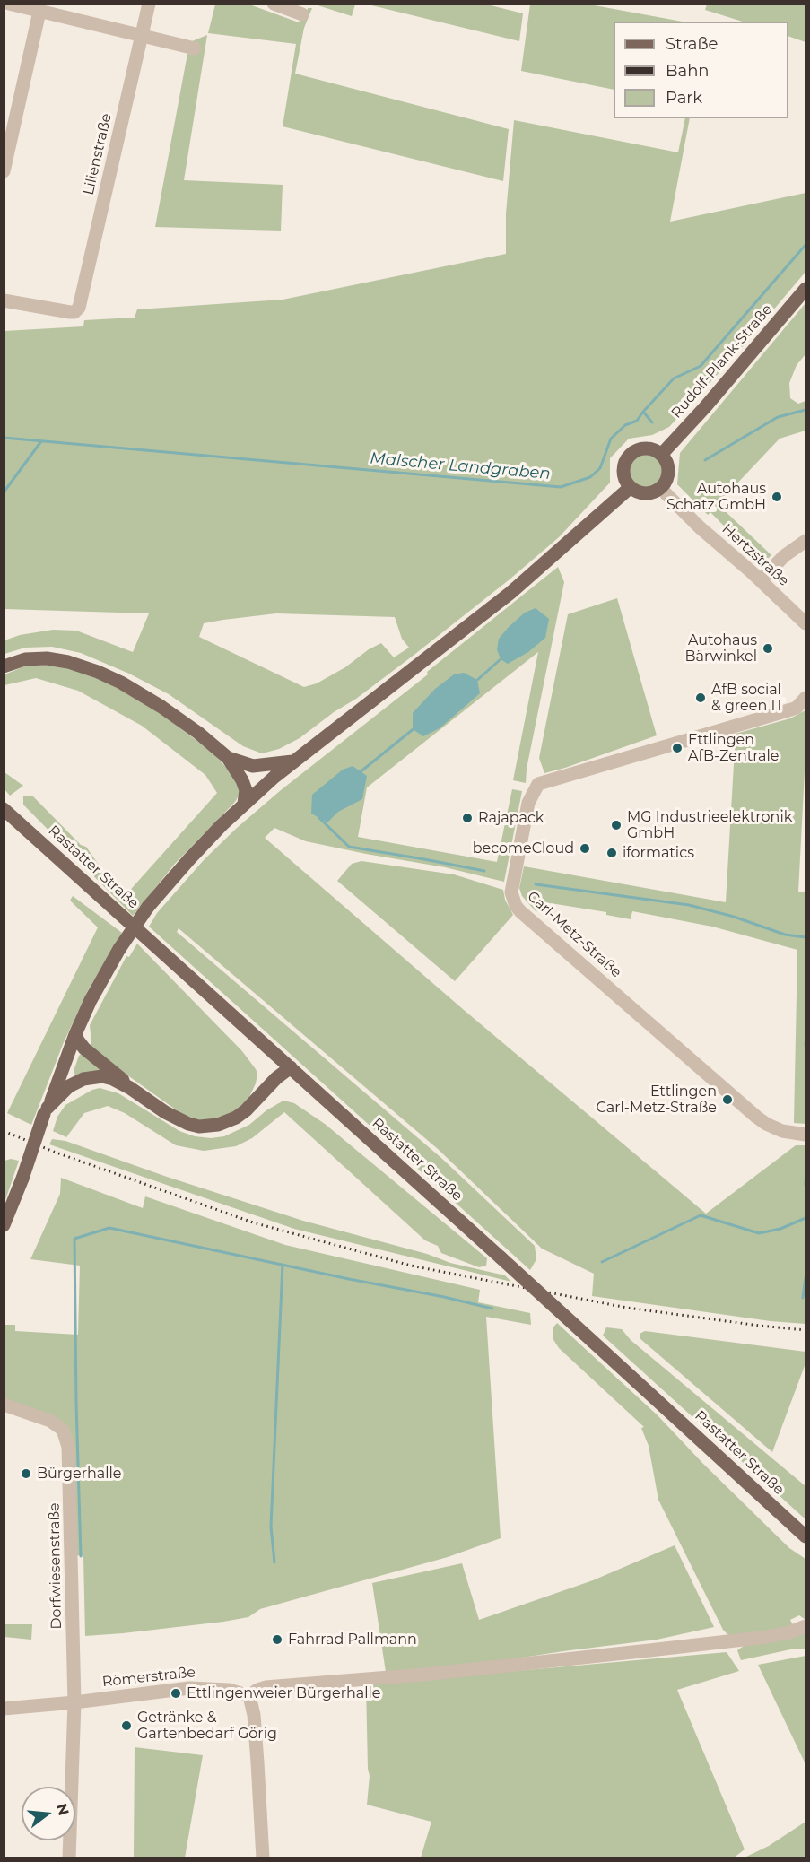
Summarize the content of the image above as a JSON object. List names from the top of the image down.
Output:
{
  "streets": {
    "main road": ["Rudolf-Plank-Straße", "Rastatter Straße"],
    "street": [
      "Lilienstraße",
      "Hertzstraße",
      "Carl-Metz-Straße",
      "Dorfwiesenstraße",
      "Römerstraße"
    ]
  },
  "crossings": [
    ["Rudolf-Plank-Straße", "Hertzstraße"],
    ["Dorfwiesenstraße", "Römerstraße"]
  ],
  "water": ["Malscher Landgraben"],
  "places": [
    "Autohaus Schatz GmbH",
    "Autohaus Bärwinkel",
    "AfB social & green IT",
    "Ettlingen AfB-Zentrale",
    "Rajapack",
    "MG Industrieelektronik GmbH",
    "becomeCloud",
    "iformatics",
    "Ettlingen Carl-Metz-Straße",
    "Bürgerhalle",
    "Fahrrad Pallmann",
    "Ettlingenweier Bürgerhalle",
    "Getränke & Gartenbedarf Görig"
  ],
  "legend": ["Straße", "Bahn", "Park"],
  "north": "right"
}
